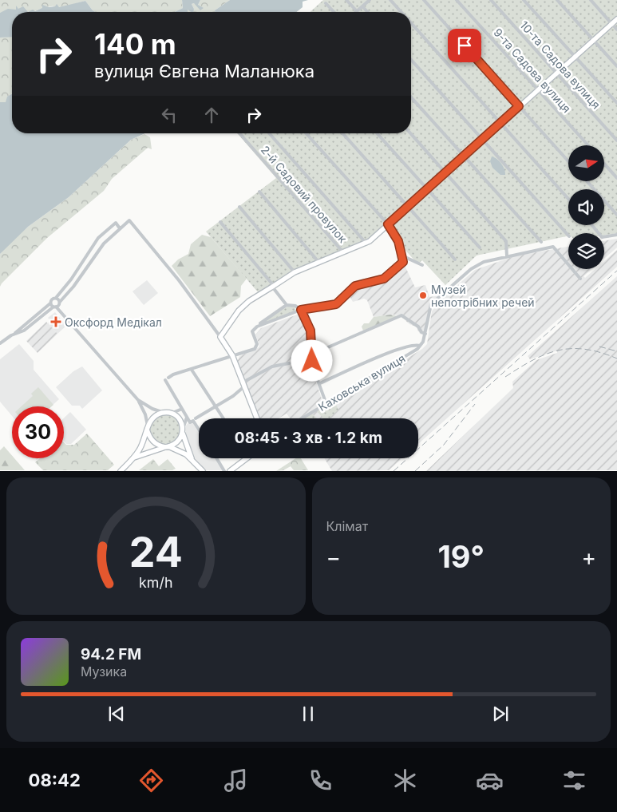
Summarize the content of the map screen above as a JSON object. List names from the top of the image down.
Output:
{
  "streets": {
    "street": [
      "10-та Садова вулиця",
      "9-та Садова вулиця",
      "2-й Садовий провулок",
      "Каховська вулиця"
    ]
  },
  "places": {
    "other": ["Музей непотрібних речей"],
    "health": ["Оксфорд Медікал"]
  },
  "north": "right",
  "page": {
    "turn": ["140 m", "вулиця Євгена Маланюка"],
    "limit": "30",
    "trip": "08:45 · 3 хв · 1.2 km",
    "tile": "Клімат",
    "heat": ["−", "19°", "+"],
    "song": ["94.2 FM", "Музика"],
    "tabs": "08:42",
    "gauge": ["24", "km/h"]
  }
}
